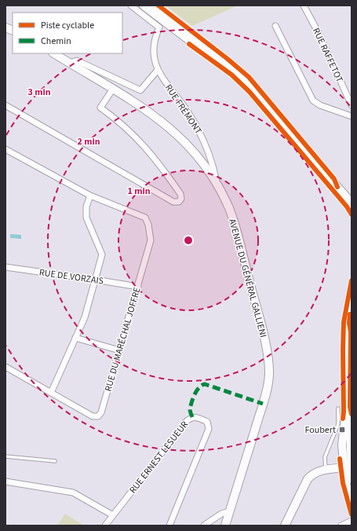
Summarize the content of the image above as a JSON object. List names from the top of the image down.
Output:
{
  "streets": {
    "street": [
      "RUE RAFFETOT",
      "RUE FRÉMONT",
      "RUE DE VORZAIS",
      "AVENUE DU GÉNÉRAL GALLIENI",
      "RUE DU MARÉCHAL JOFFRE",
      "RUE ERNEST LESUEUR"
    ]
  },
  "crossings": [
    ["RUE FRÉMONT", "AVENUE DU GÉNÉRAL GALLIENI"],
    ["RUE DE VORZAIS", "RUE DU MARÉCHAL JOFFRE"]
  ],
  "places": {
    "transit": ["Foubert"]
  },
  "legend": ["Piste cyclable", "Chemin"],
  "rings": ["3 min", "2 min", "1 min"]
}
